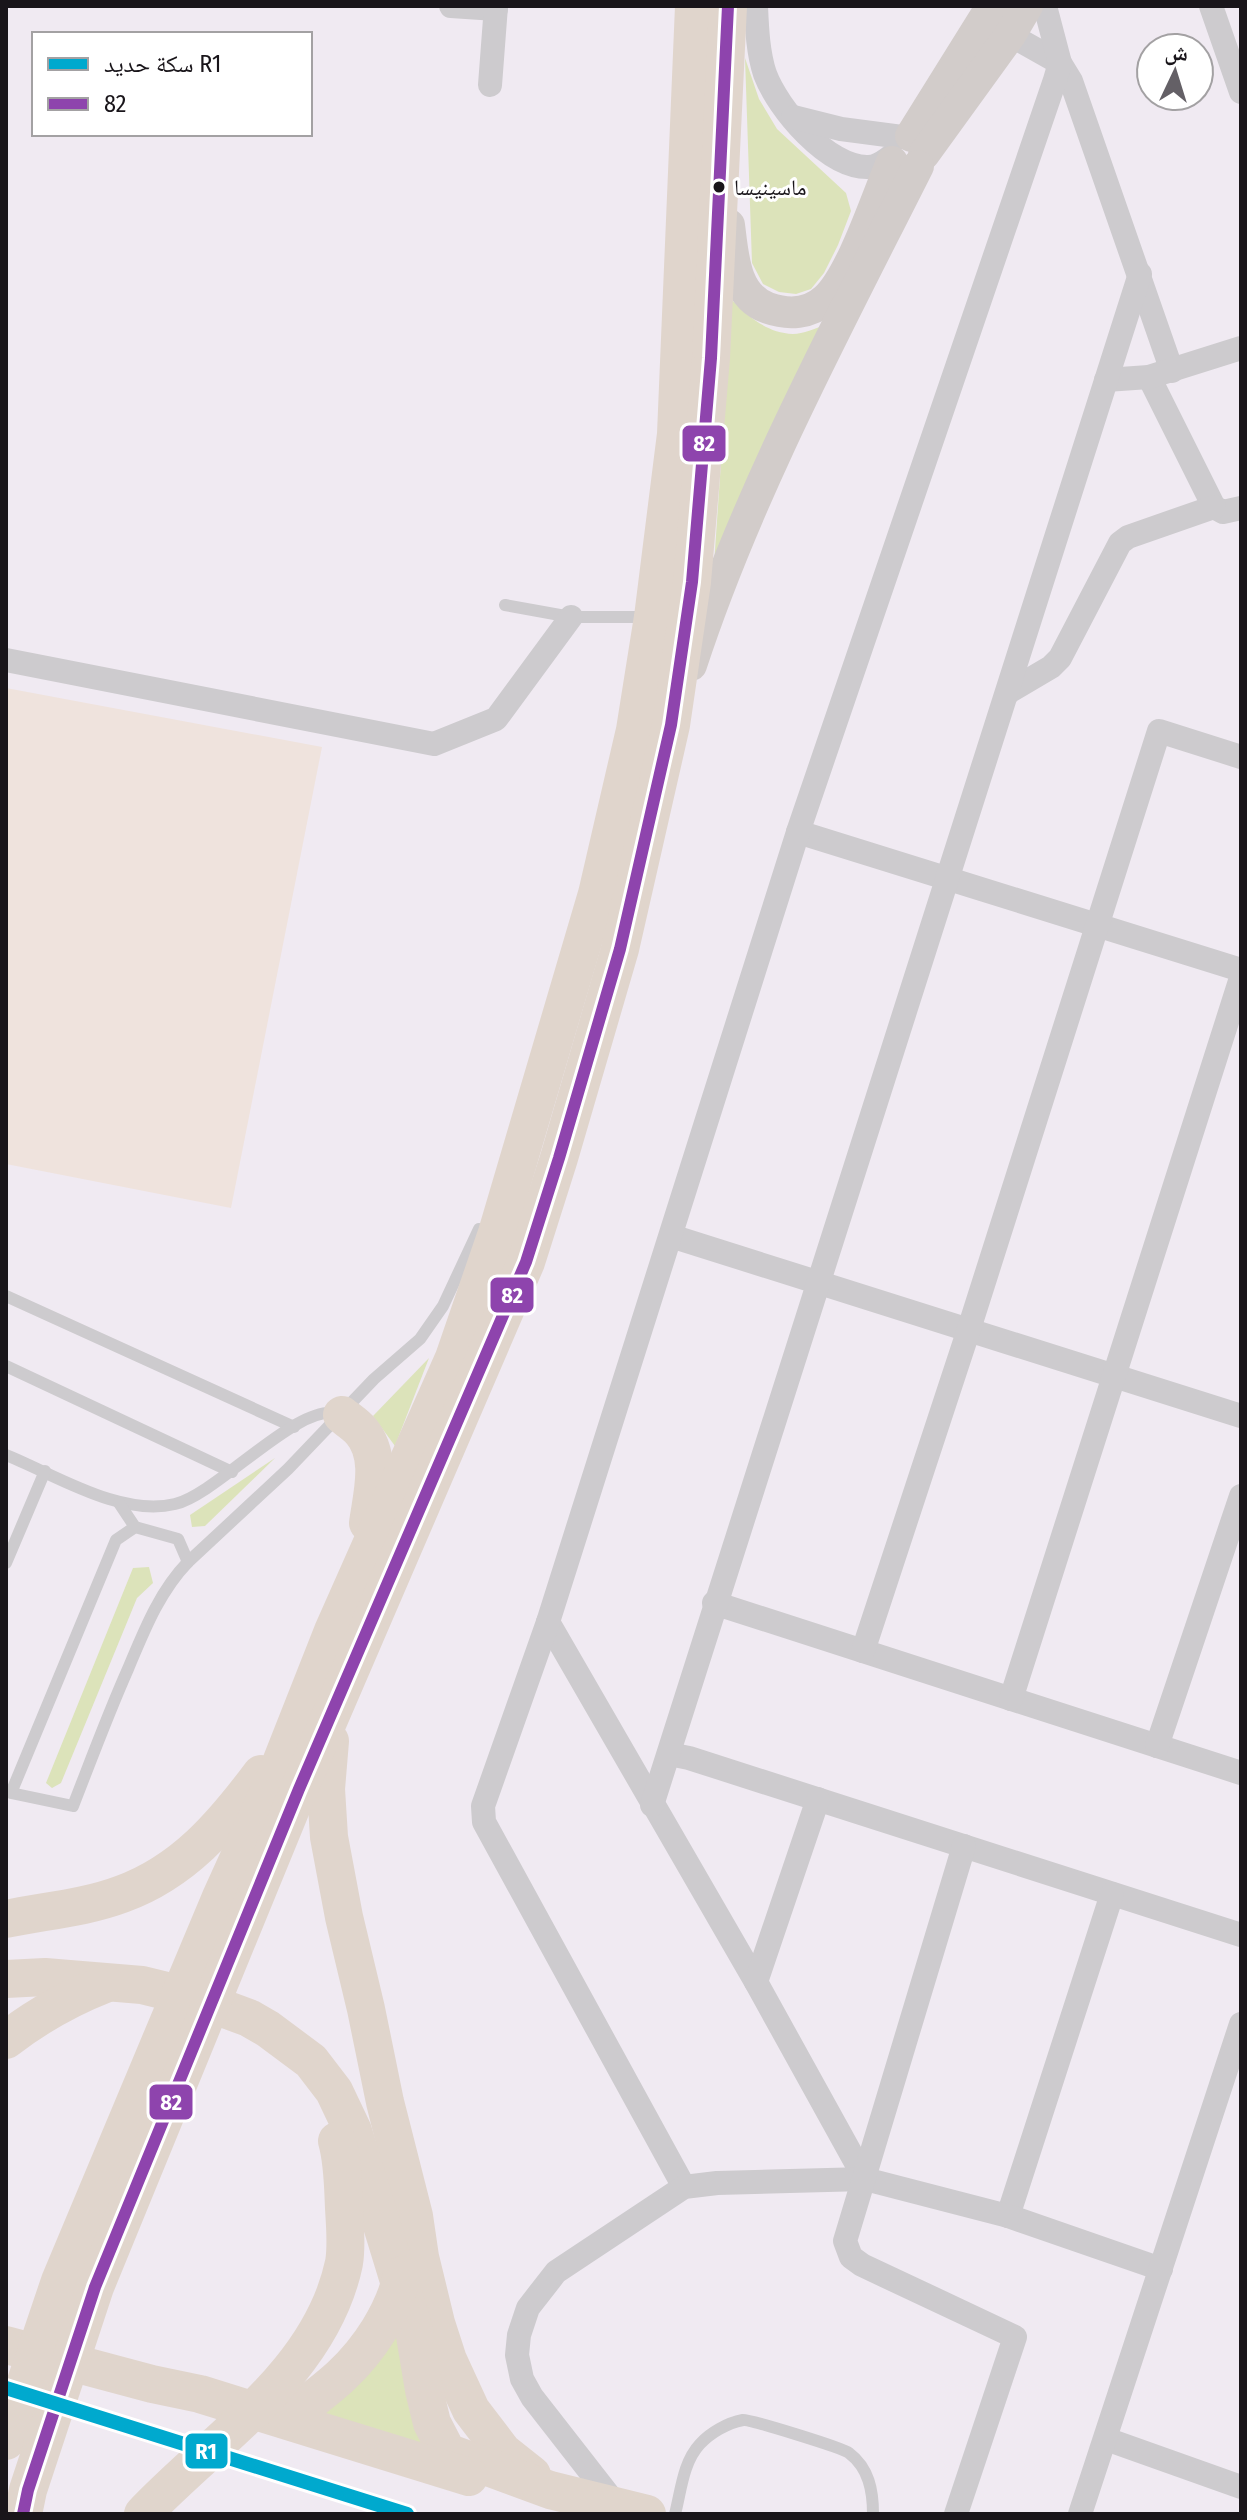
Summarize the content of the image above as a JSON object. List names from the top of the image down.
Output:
{
  "places": ["ماسينيسا"],
  "lines": ["transit line 82", "rail line R1"],
  "legend": ["سكة حديد R1", "82"],
  "north": "top"
}
